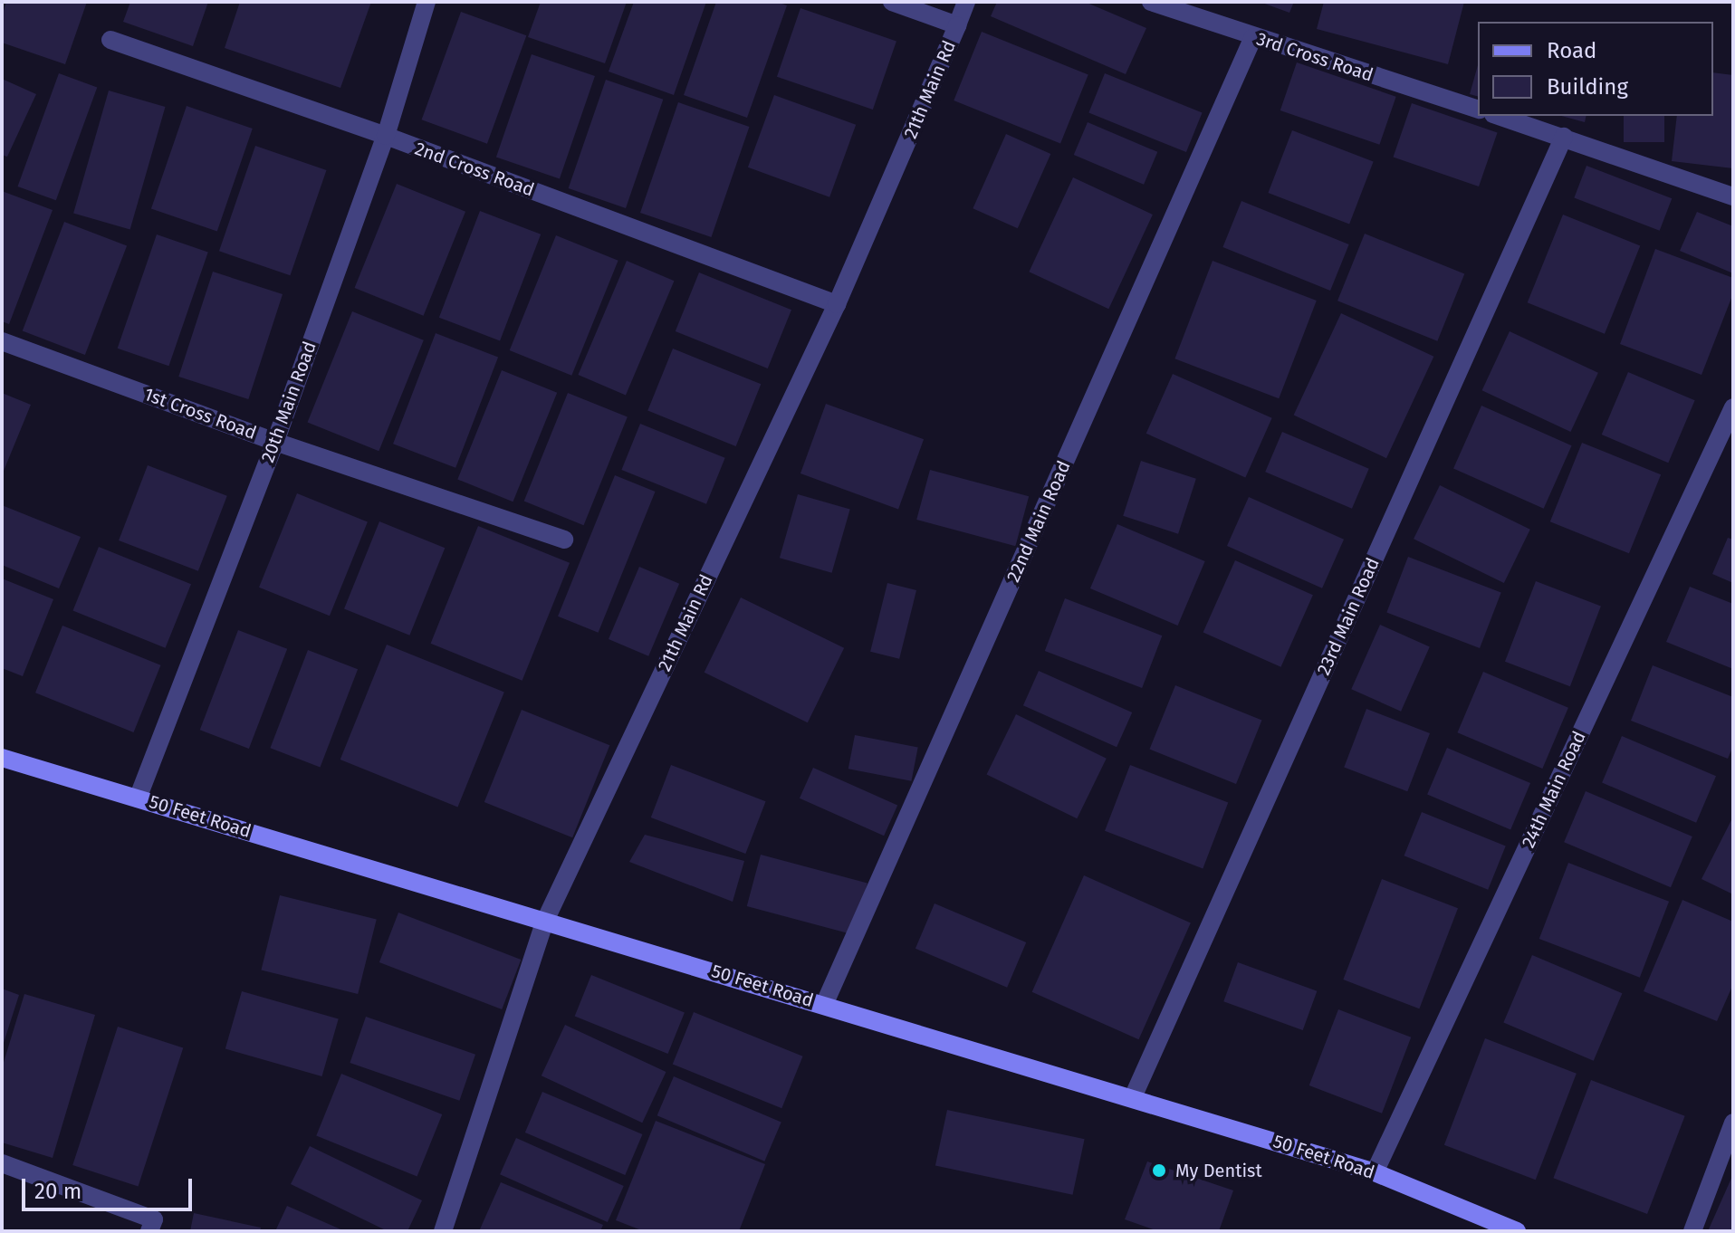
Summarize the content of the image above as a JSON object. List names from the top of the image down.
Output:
{
  "streets": {
    "main road": ["50 Feet Road"],
    "street": [
      "3rd Cross Road",
      "21th Main Rd",
      "2nd Cross Road",
      "20th Main Road",
      "1st Cross Road",
      "22nd Main Road",
      "23rd Main Road",
      "24th Main Road"
    ]
  },
  "crossings": [
    ["3rd Cross Road", "22nd Main Road"],
    ["21th Main Rd", "2nd Cross Road"],
    ["21th Main Rd", "50 Feet Road"],
    ["2nd Cross Road", "20th Main Road"],
    ["20th Main Road", "1st Cross Road"],
    ["20th Main Road", "50 Feet Road"],
    ["22nd Main Road", "50 Feet Road"],
    ["23rd Main Road", "50 Feet Road"],
    ["24th Main Road", "50 Feet Road"]
  ],
  "places": ["My Dentist"],
  "legend": ["Road", "Building"],
  "scale_bar": "20 m"
}
